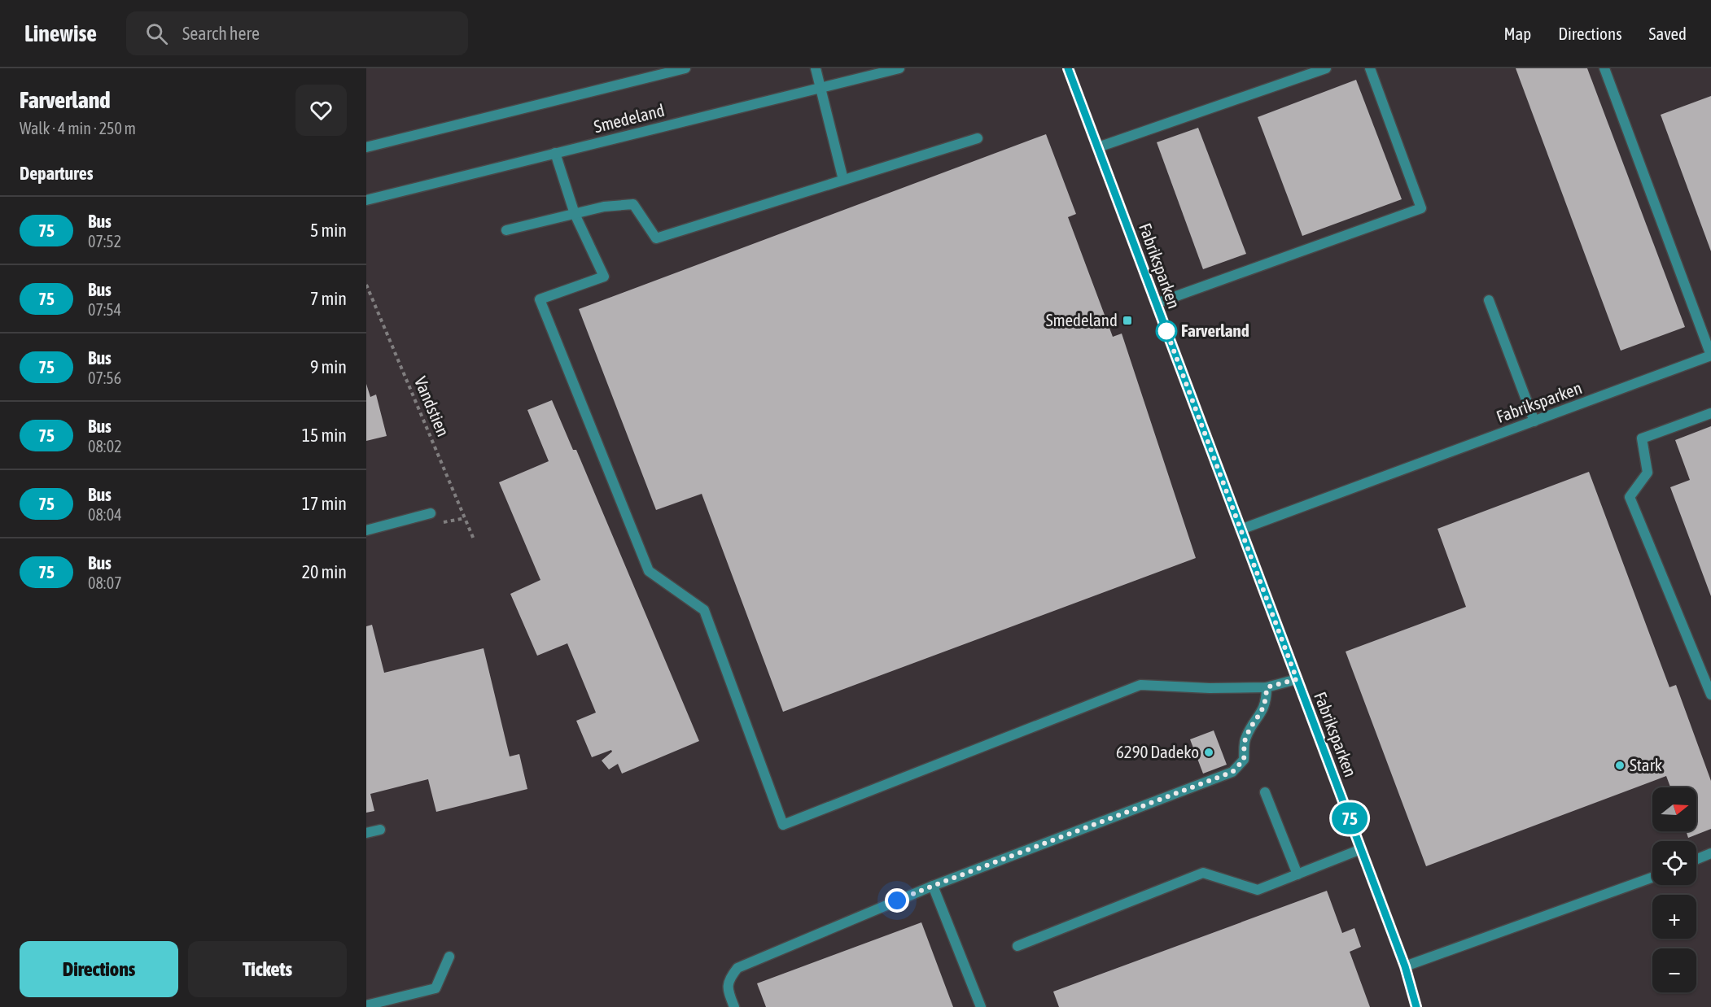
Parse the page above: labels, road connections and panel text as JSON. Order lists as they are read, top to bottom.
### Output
{
  "streets": {
    "street": ["Smedeland", "Fabriksparken"],
    "path": ["Vandstien"]
  },
  "places": {
    "transit": ["Smedeland"],
    "other": ["Farverland", "6290 Dadeko", "Stark"]
  },
  "lines": ["bus line 75"],
  "north": "right",
  "page": {
    "header": "Linewise",
    "search": "Search here",
    "nav": ["Map", "Directions", "Saved"],
    "heading": [
      ["Farverland", "Walk · 4 min · 250 m"],
      "Departures"
    ],
    "on_map": "75",
    "list": [
      {
        "mark": "75",
        "name": "Bus",
        "note": "07:52",
        "value": "5 min"
      },
      {
        "mark": "75",
        "name": "Bus",
        "note": "07:54",
        "value": "7 min"
      },
      {
        "mark": "75",
        "name": "Bus",
        "note": "07:56",
        "value": "9 min"
      },
      {
        "mark": "75",
        "name": "Bus",
        "note": "08:02",
        "value": "15 min"
      },
      {
        "mark": "75",
        "name": "Bus",
        "note": "08:04",
        "value": "17 min"
      },
      {
        "mark": "75",
        "name": "Bus",
        "note": "08:07",
        "value": "20 min"
      }
    ],
    "map_buttons": ["+", "−"],
    "buttons": ["Directions", "Tickets"]
  }
}
